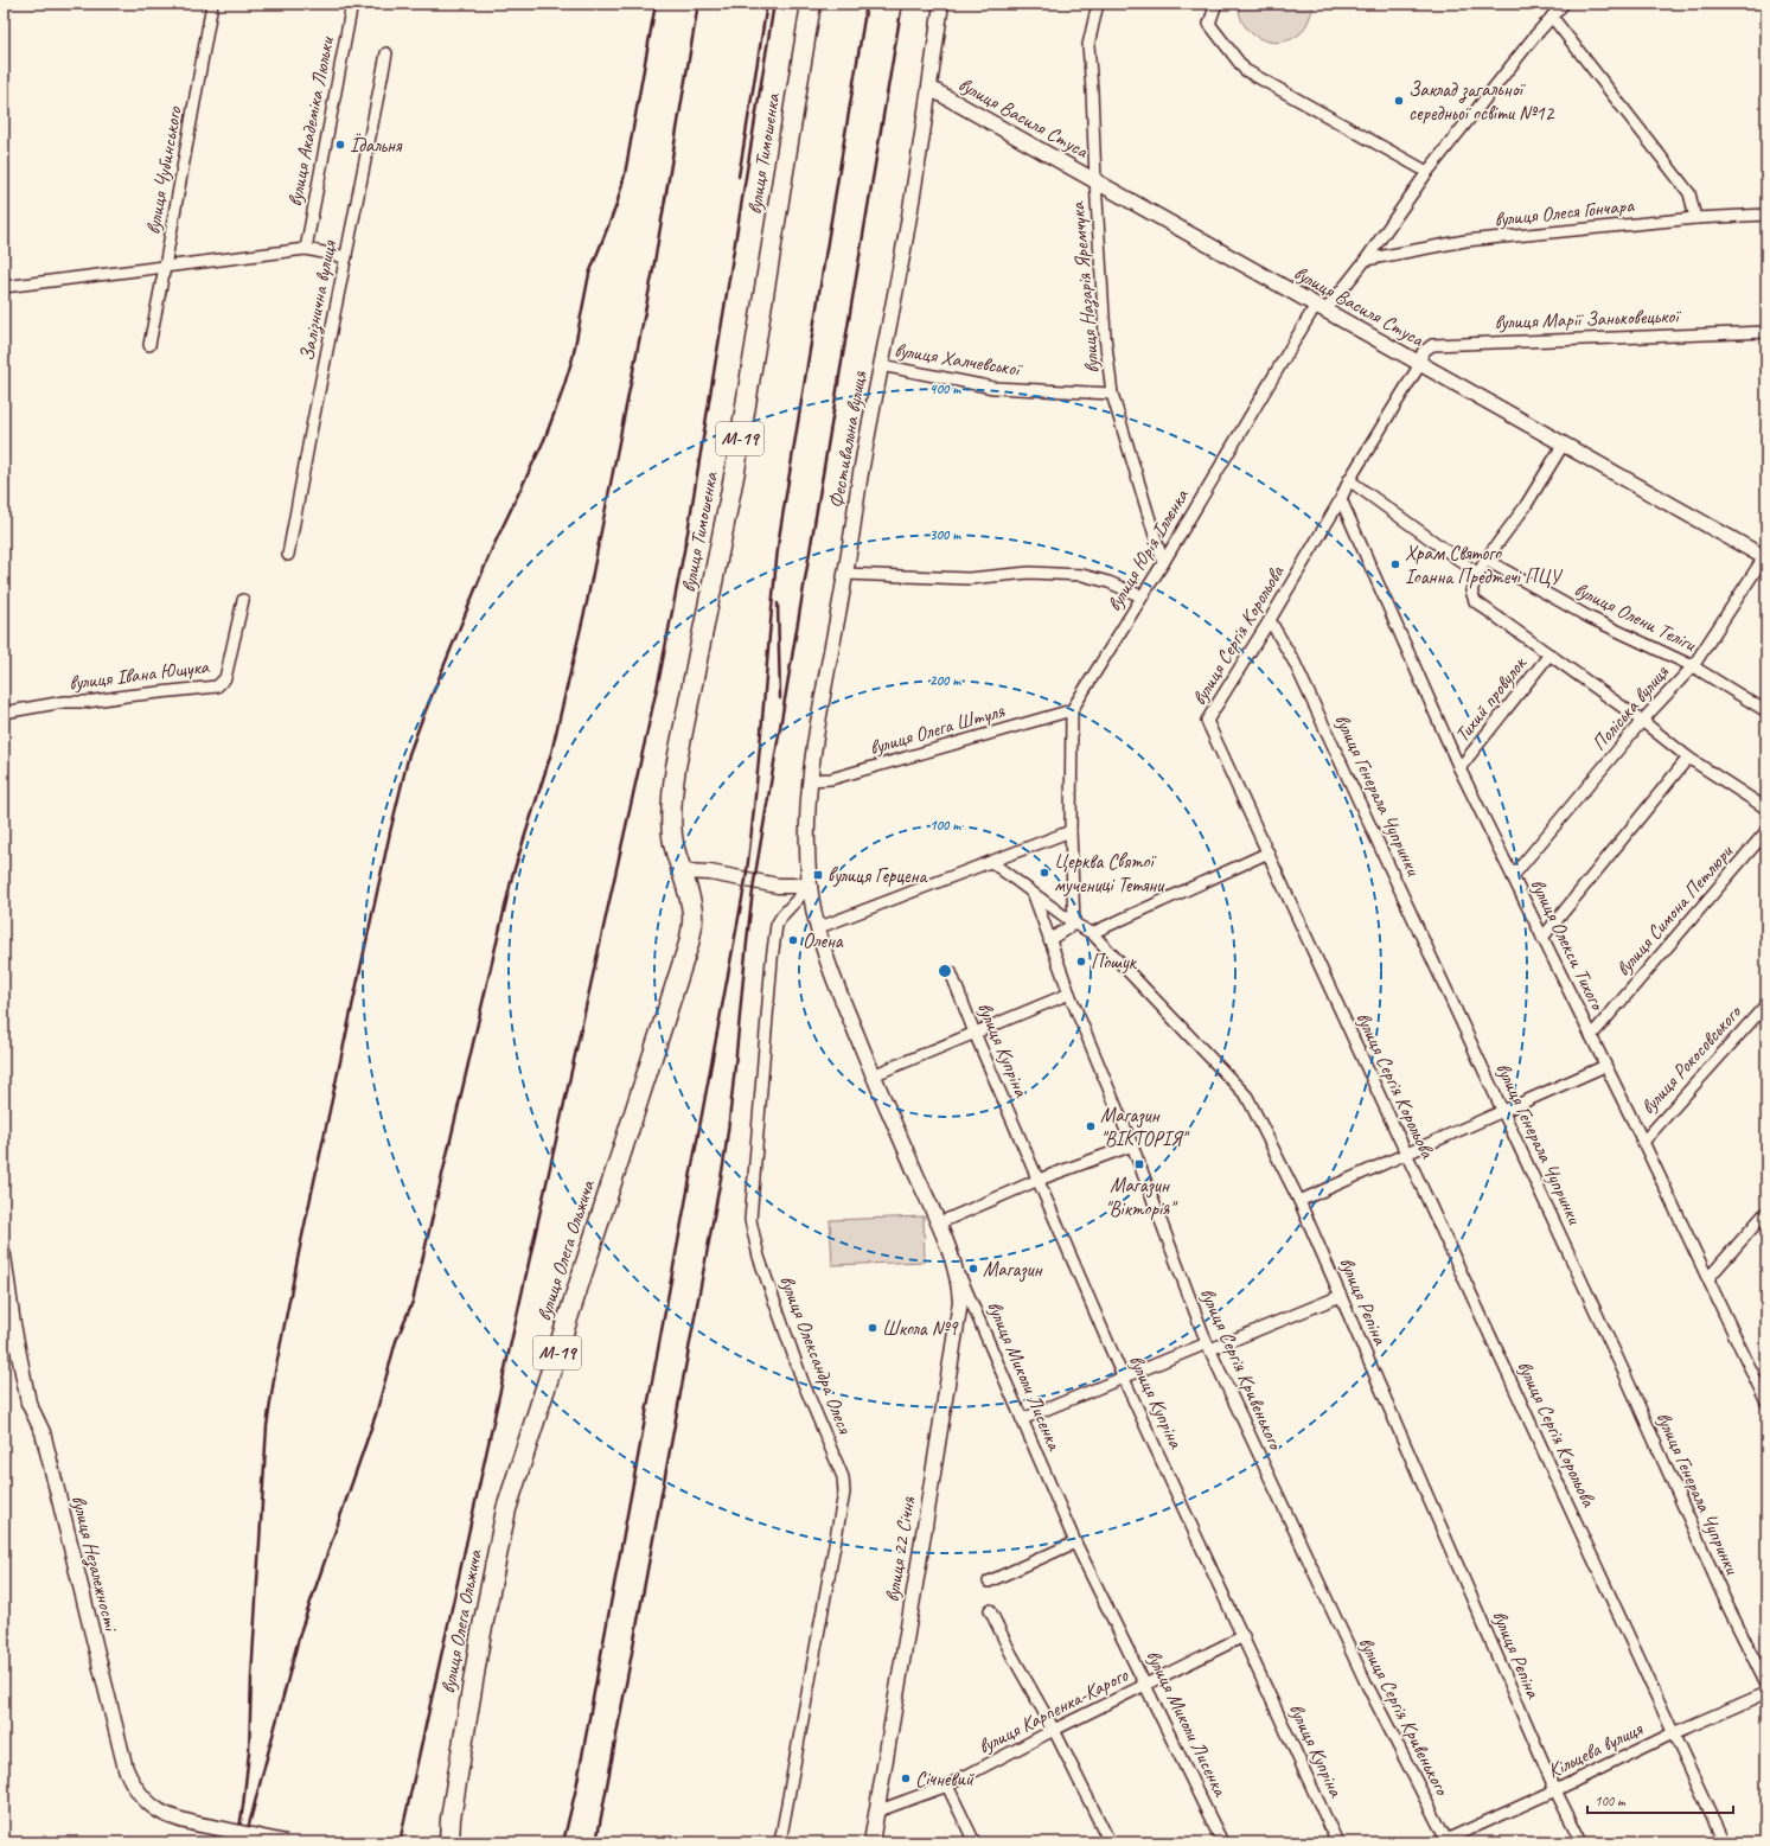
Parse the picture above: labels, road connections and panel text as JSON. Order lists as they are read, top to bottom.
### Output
{
  "streets": {
    "highway": ["вулиця Тимошенка", "М-19", "вулиця Олега Ольжича"],
    "street": [
      "вулиця Василя Стуса",
      "вулиця Академіка Люльки",
      "вулиця Чубинського",
      "вулиця Олеся Гончара",
      "вулиця Назарія Яремчука",
      "Залізнична вулиця",
      "вулиця Марії Заньковецької",
      "вулиця Халчевської",
      "Фестивальна вулиця",
      "вулиця Юрія Іллєнка",
      "вулиця Олени Теліги",
      "вулиця Сергія Корольова",
      "вулиця Івана Ющука",
      "Тихий провулок",
      "Поліська вулиця",
      "вулиця Олега Штуля",
      "вулиця Генерала Чупринки",
      "вулиця Симона Петлюри",
      "вулиця Олекси Тихого",
      "вулиця Купріна",
      "вулиця Рокосовського",
      "вулиця Рєпіна",
      "вулиця Олександра Олеся",
      "вулиця Сергія Кривенького",
      "вулиця Миколи Лисенка",
      "вулиця 22 Січня",
      "вулиця Незалежності",
      "вулиця Карпенка-Карого",
      "Кільцева вулиця"
    ]
  },
  "crossings": [
    ["вулиця Василя Стуса", "вулиця Назарія Яремчука"],
    ["вулиця Василя Стуса", "вулиця Марії Заньковецької"],
    ["вулиця Василя Стуса", "Фестивальна вулиця"],
    ["вулиця Василя Стуса", "вулиця Юрія Іллєнка"],
    ["вулиця Василя Стуса", "вулиця Сергія Корольова"],
    ["вулиця Василя Стуса", "Поліська вулиця"],
    ["вулиця Тимошенка", "вулиця Олега Ольжича"],
    ["вулиця Олеся Гончара", "вулиця Юрія Іллєнка"],
    ["вулиця Назарія Яремчука", "вулиця Халчевської"],
    ["вулиця Назарія Яремчука", "вулиця Юрія Іллєнка"],
    ["вулиця Марії Заньковецької", "вулиця Сергія Корольова"],
    ["вулиця Халчевської", "Фестивальна вулиця"],
    ["Фестивальна вулиця", "вулиця Олега Штуля"],
    ["Фестивальна вулиця", "вулиця Олександра Олеся"],
    ["Фестивальна вулиця", "вулиця Миколи Лисенка"],
    ["вулиця Юрія Іллєнка", "вулиця Олега Штуля"],
    ["вулиця Олени Теліги", "Поліська вулиця"],
    ["вулиця Сергія Корольова", "вулиця Генерала Чупринки"],
    ["вулиця Сергія Корольова", "вулиця Олекси Тихого"],
    ["вулиця Сергія Корольова", "Кільцева вулиця"],
    ["Тихий провулок", "вулиця Олекси Тихого"],
    ["Поліська вулиця", "вулиця Олекси Тихого"],
    ["вулиця Симона Петлюри", "вулиця Олекси Тихого"],
    ["вулиця Олекси Тихого", "вулиця Рокосовського"],
    ["вулиця Купріна", "вулиця Карпенка-Карого"],
    ["вулиця Рєпіна", "вулиця Сергія Кривенького"],
    ["вулиця Рєпіна", "Кільцева вулиця"],
    ["вулиця Олександра Олеся", "вулиця Миколи Лисенка"],
    ["вулиця Сергія Кривенького", "Кільцева вулиця"],
    ["вулиця Миколи Лисенка", "вулиця 22 Січня"],
    ["вулиця Миколи Лисенка", "вулиця Карпенка-Карого"],
    ["вулиця 22 Січня", "вулиця Карпенка-Карого"]
  ],
  "places": {
    "other": [
      "Заклад загальної середньої освіти №12",
      "Їдальня",
      "Храм Святого Іоанна Предтечі ПЦУ",
      "Церква Святої мучениці Тетяни",
      "Олена",
      "Пошук",
      "Магазин \"ВІКТОРІЯ\"",
      "Магазин",
      "Школа №9",
      "Січневий"
    ],
    "transit": ["вулиця Герцена", "Магазин \"Вікторія\""]
  },
  "scale_bar": "100 m",
  "rings": [
    "400 m",
    "300 m",
    "200 m",
    "100 m"
  ]
}
